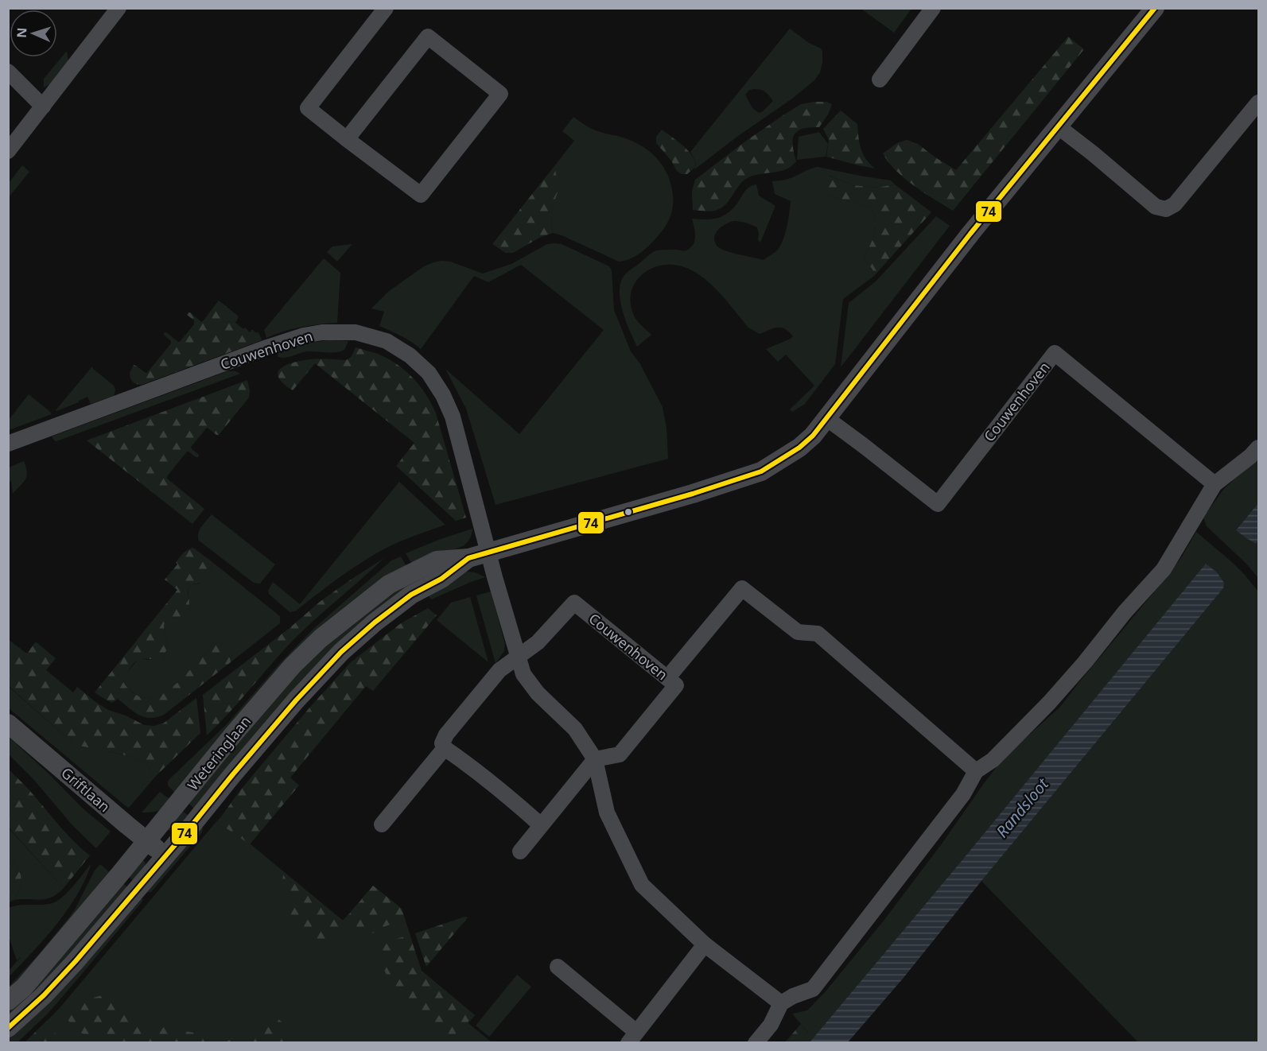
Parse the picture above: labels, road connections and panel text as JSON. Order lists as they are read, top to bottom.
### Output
{
  "streets": {
    "street": ["Couwenhoven", "Weteringlaan", "Griftlaan"]
  },
  "crossings": [
    ["Couwenhoven", "Weteringlaan"],
    ["Weteringlaan", "Griftlaan"]
  ],
  "water": ["Randsloot"],
  "lines": ["transit line 74"],
  "north": "left"
}
